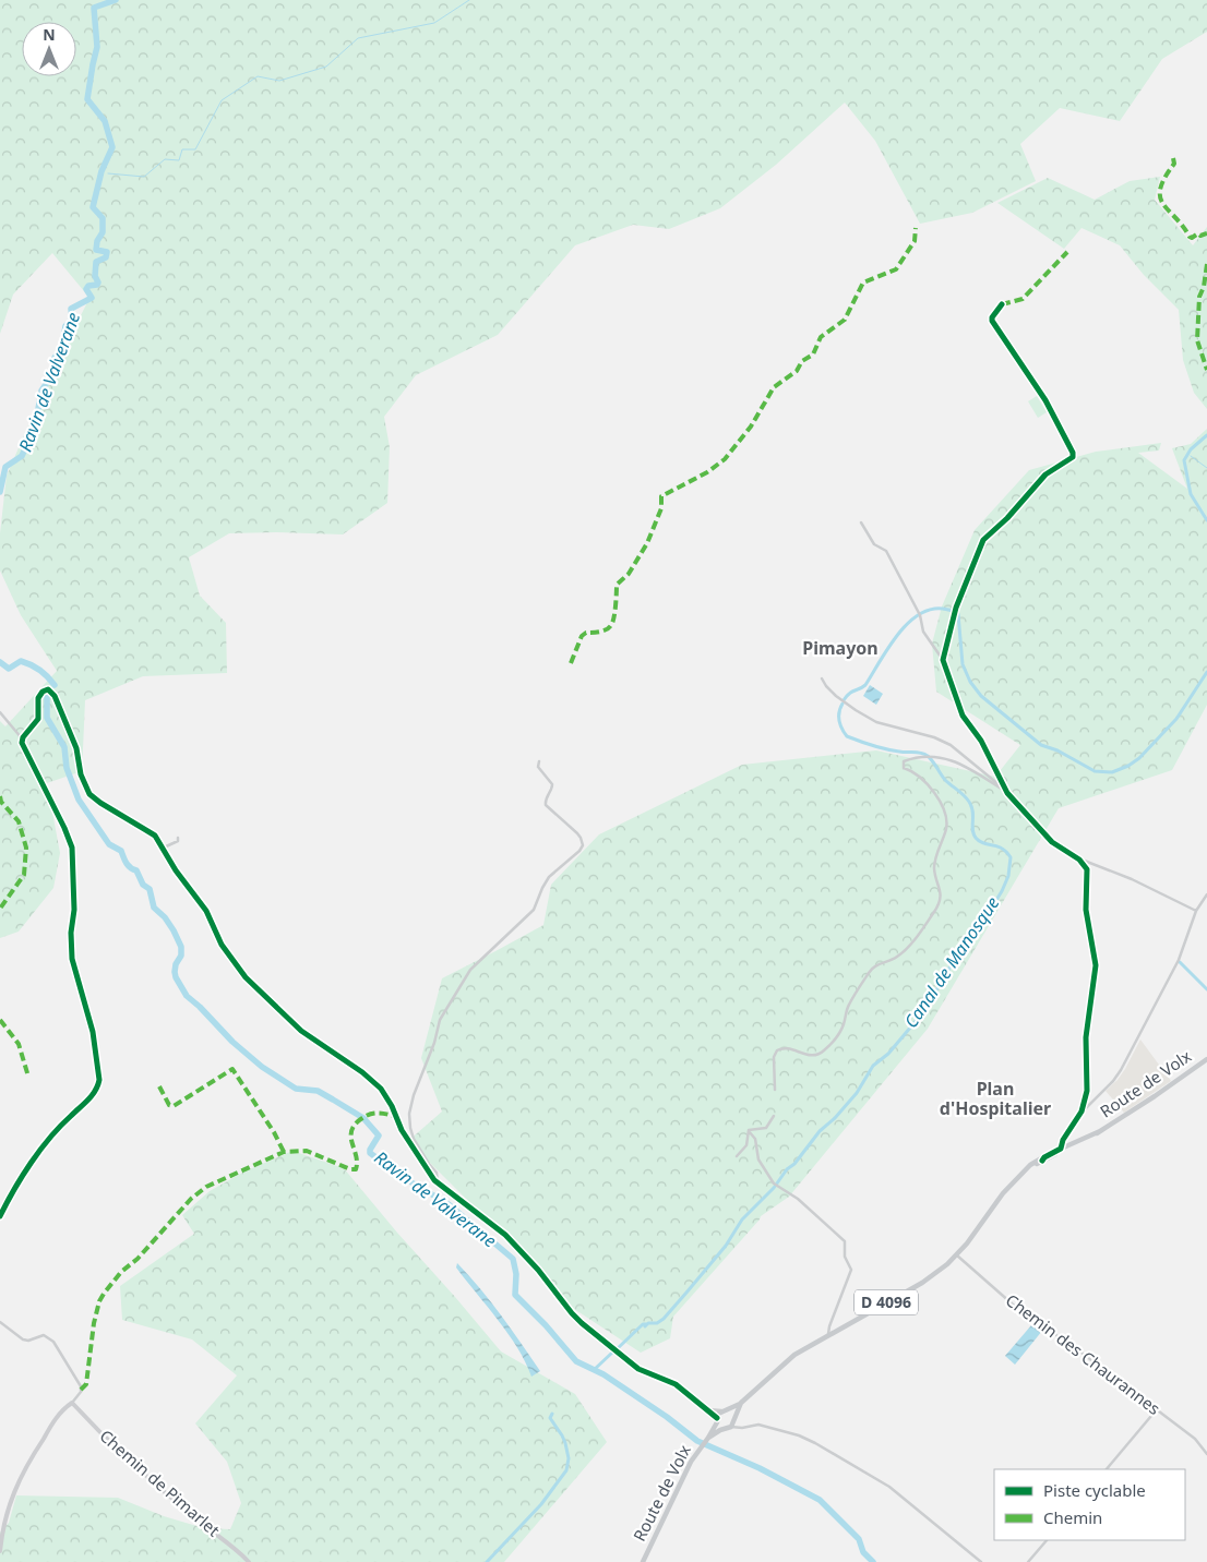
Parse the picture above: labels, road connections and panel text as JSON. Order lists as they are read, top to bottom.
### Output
{
  "streets": {
    "main road": ["Route de Volx", "D 4096"],
    "street": ["Chemin des Chaurannes", "Chemin de Pimarlet"]
  },
  "crossings": [
    ["Route de Volx", "Chemin des Chaurannes"]
  ],
  "districts": ["Pimayon", "Plan d'Hospitalier"],
  "water": ["Ravin de Valverane", "Canal de Manosque"],
  "legend": ["Piste cyclable", "Chemin"],
  "north": "top"
}
